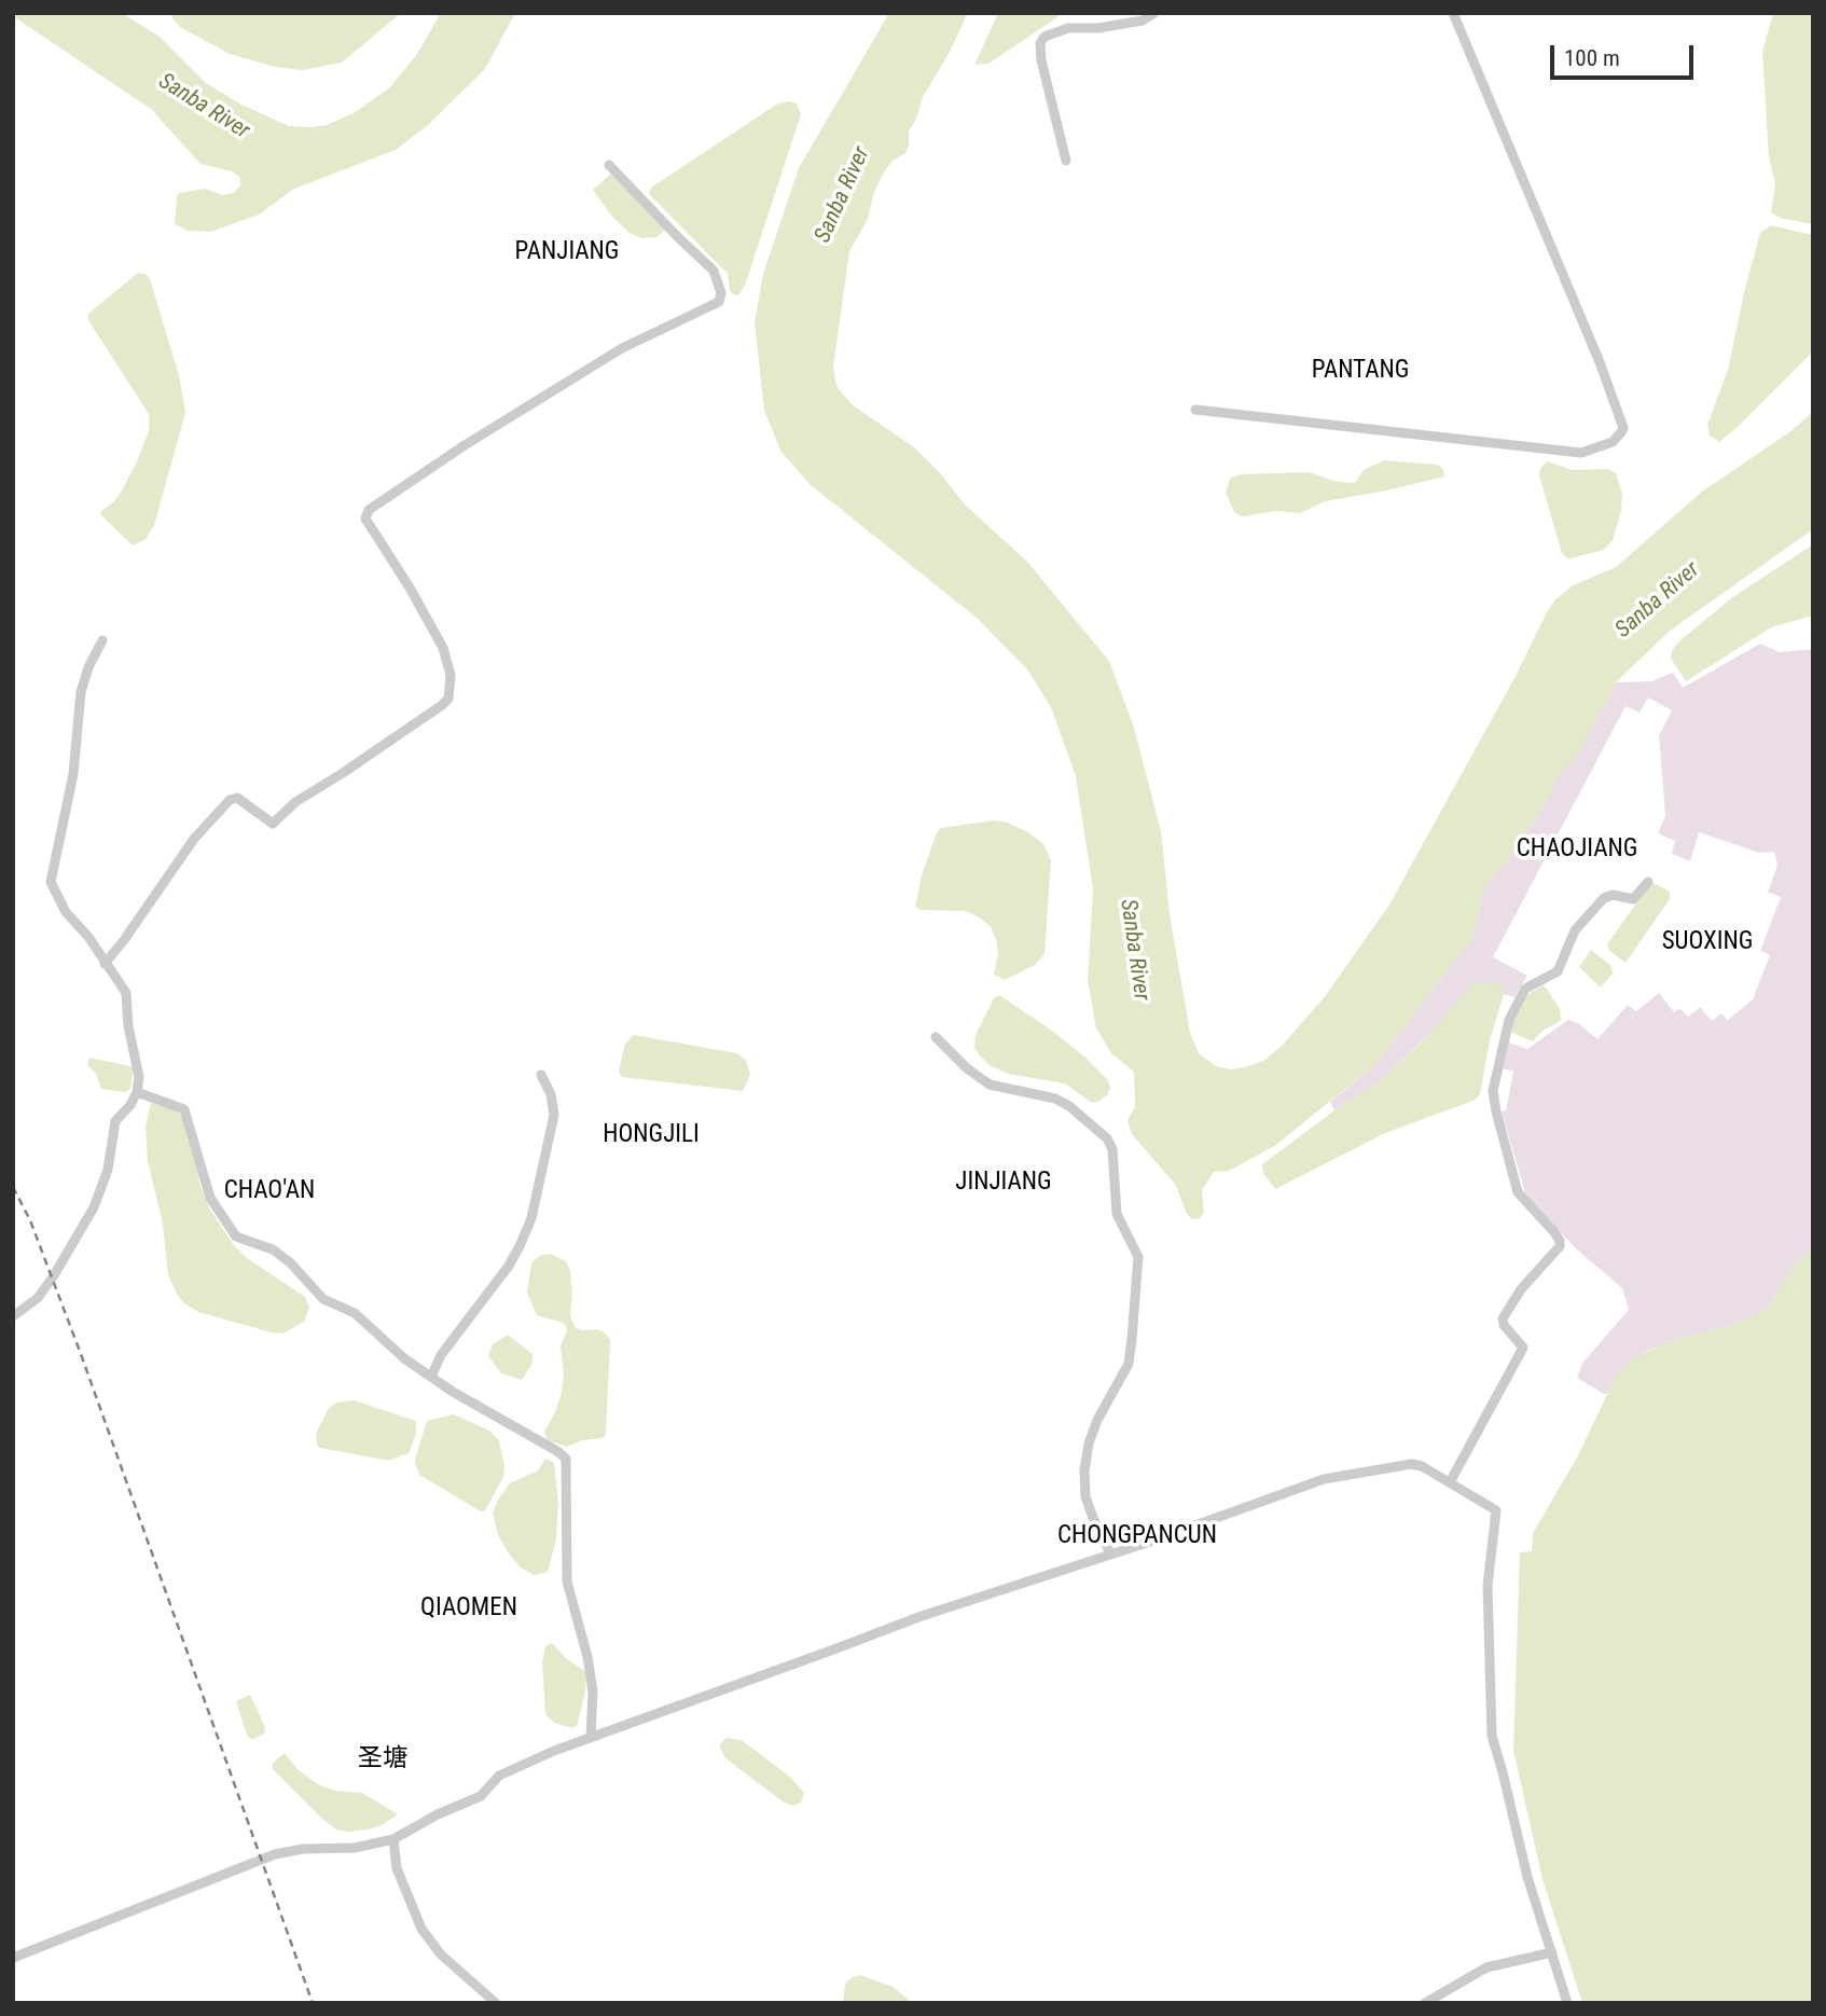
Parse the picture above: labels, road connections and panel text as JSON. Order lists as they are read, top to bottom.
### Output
{
  "districts": [
    "PANJIANG",
    "PANTANG",
    "CHAOJIANG",
    "SUOXING",
    "HONGJILI",
    "JINJIANG",
    "CHAO'AN",
    "CHONGPANCUN",
    "QIAOMEN",
    "圣塘"
  ],
  "water": ["Sanba River"],
  "scale_bar": "100 m"
}
